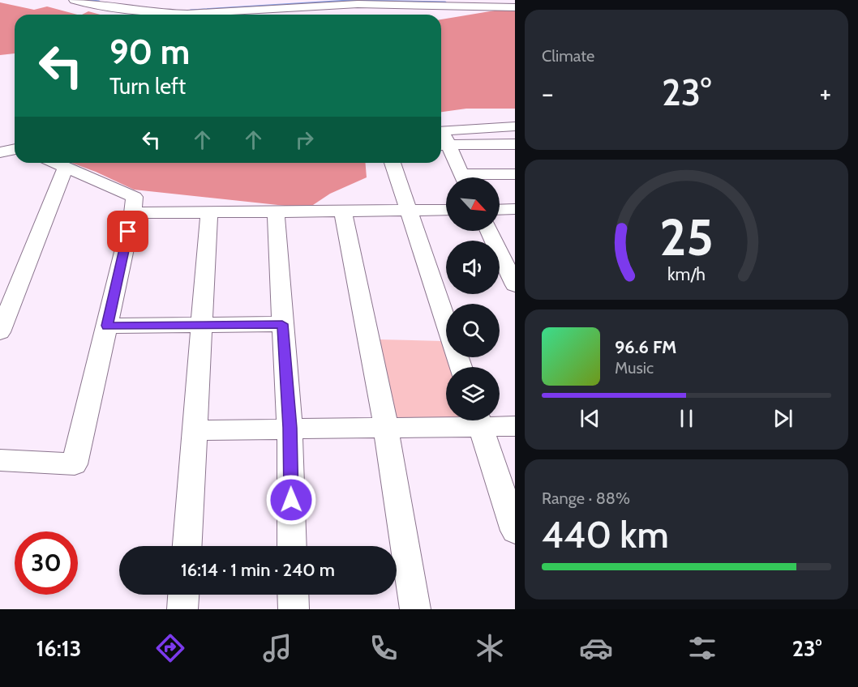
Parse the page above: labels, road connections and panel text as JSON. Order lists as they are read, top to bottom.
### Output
{
  "north": "bottom right",
  "page": {
    "tile": [
      "Climate",
      ["Range · 88%", "440 km"]
    ],
    "turn": ["90 m", "Turn left"],
    "heat": ["−", "23°", "+"],
    "song": ["96.6 FM", "Music"],
    "limit": "30",
    "trip": "16:14 · 1 min · 240 m",
    "tabs": ["16:13", "23°"],
    "gauge": ["25", "km/h"]
  }
}
